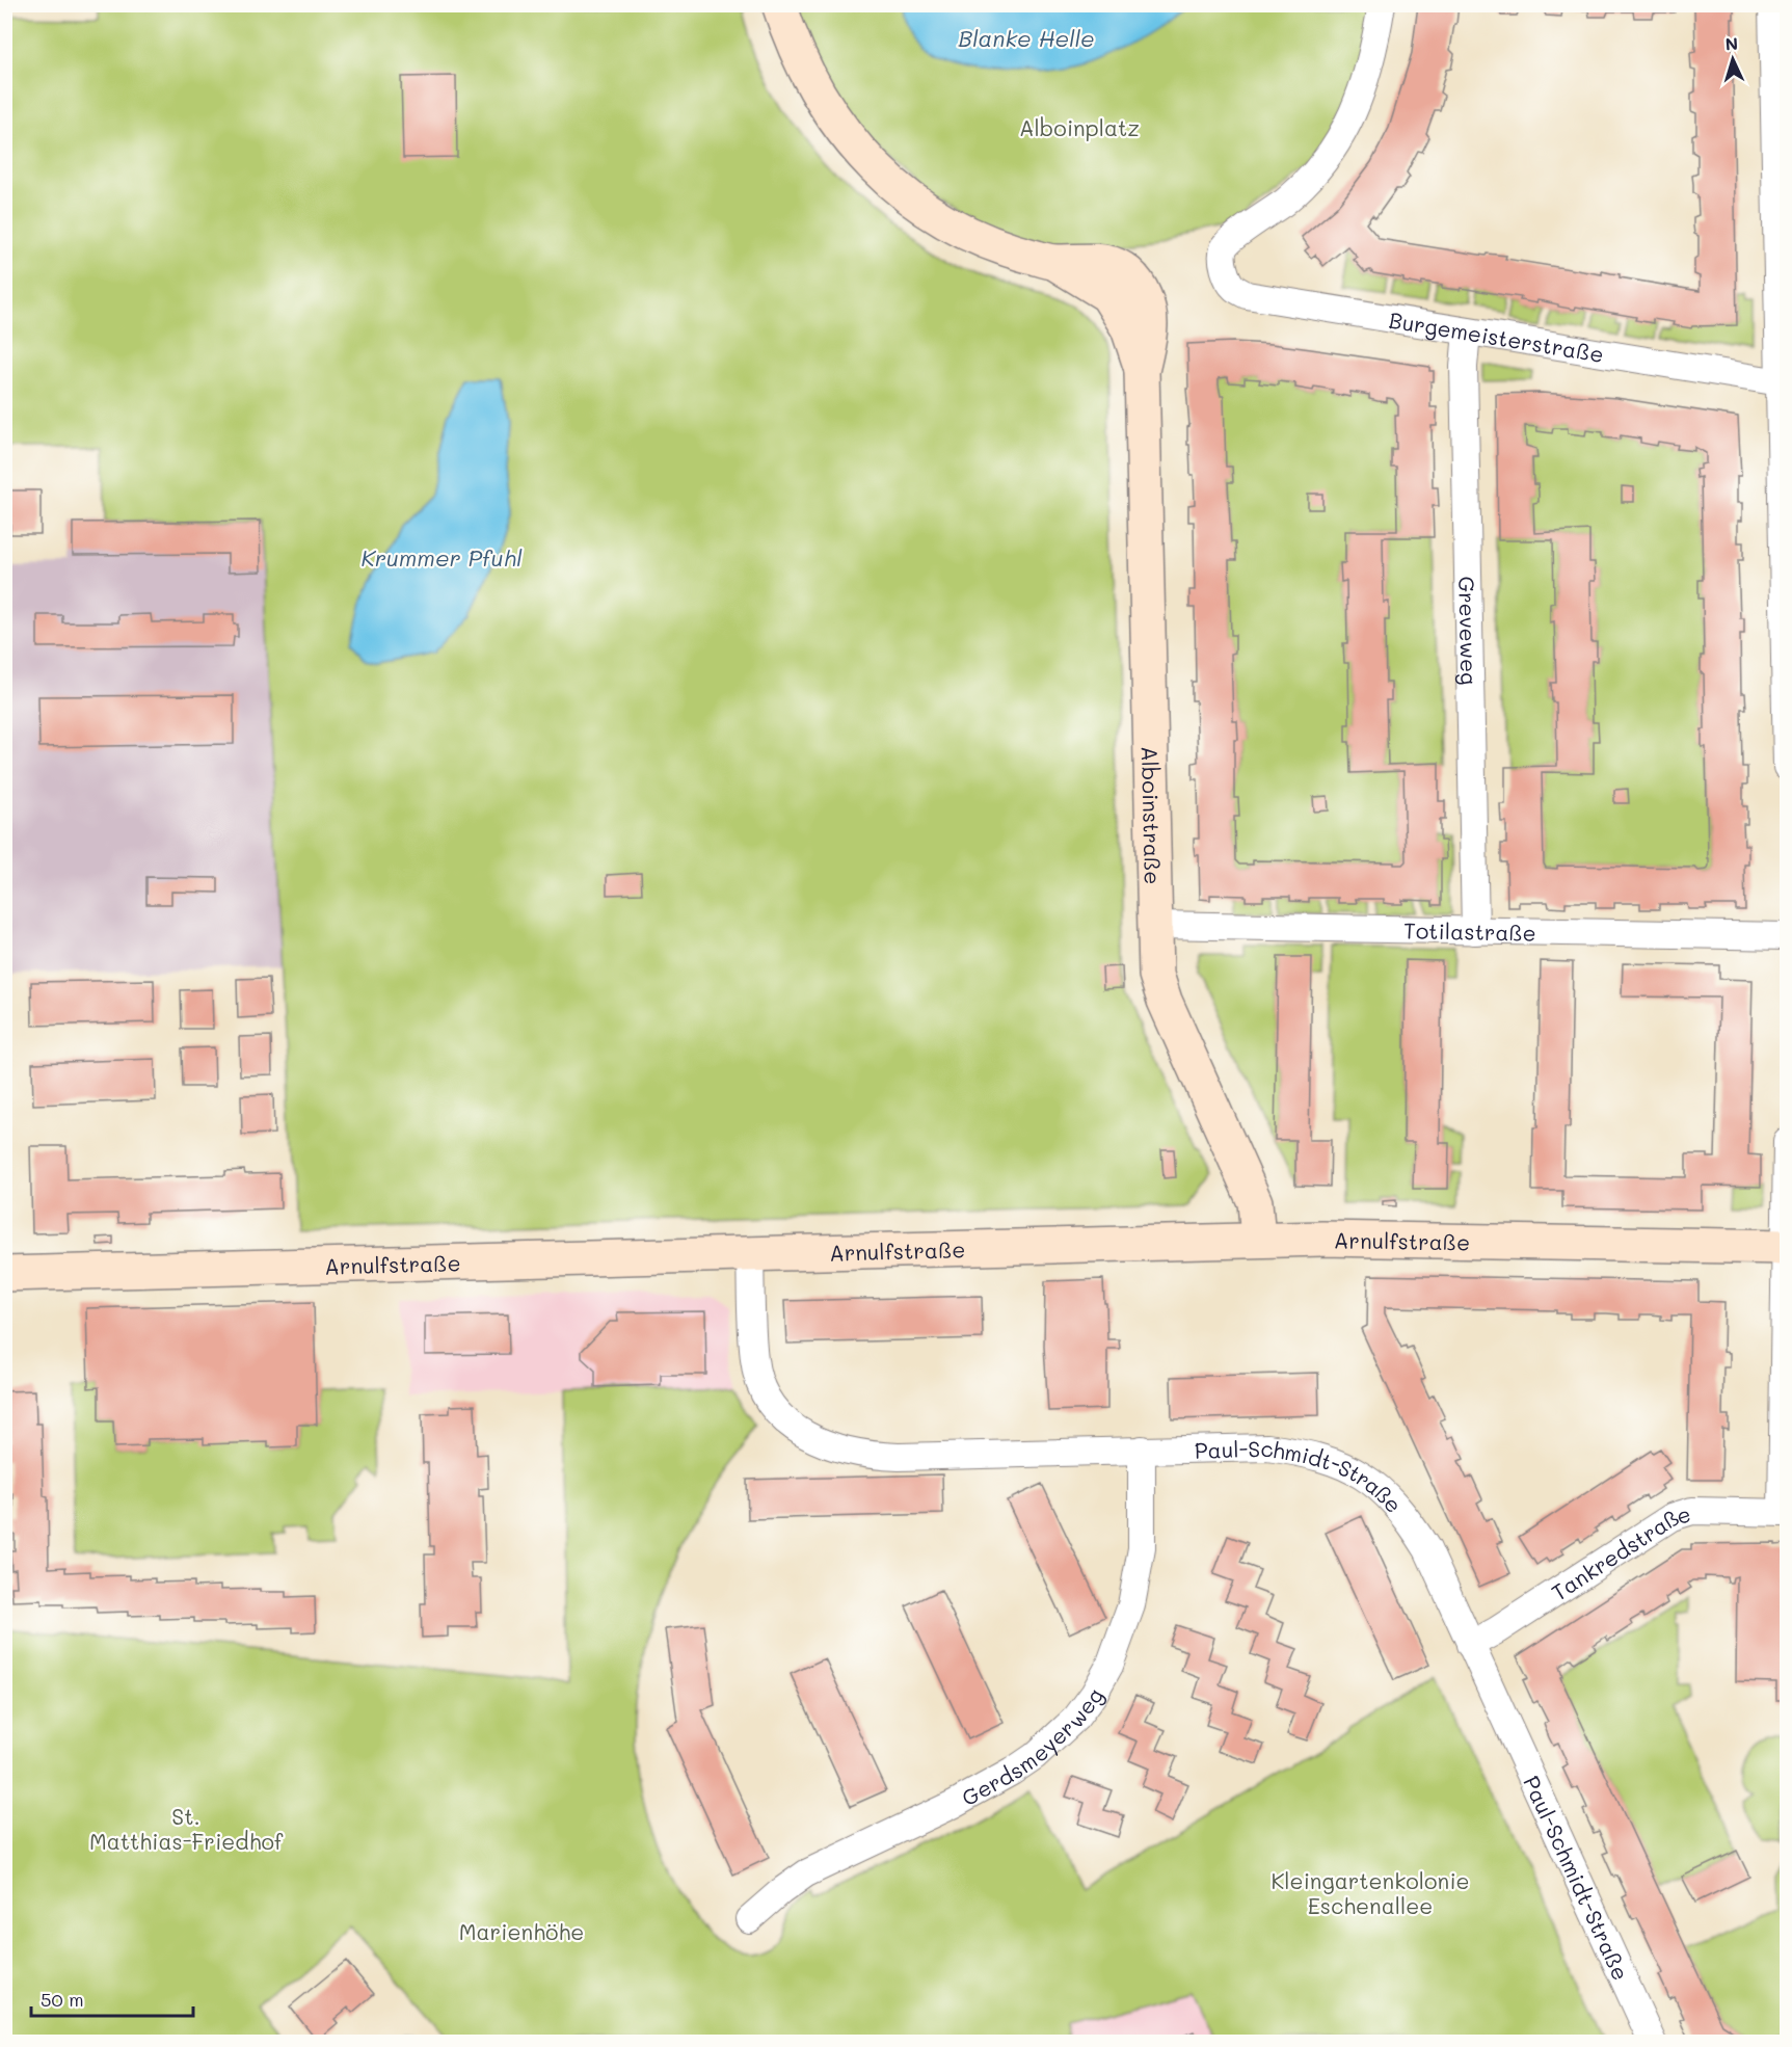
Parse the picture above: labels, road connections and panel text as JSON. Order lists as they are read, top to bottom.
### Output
{
  "streets": {
    "main road": ["Alboinstraße", "Arnulfstraße"],
    "street": [
      "Burgemeisterstraße",
      "Greveweg",
      "Totilastraße",
      "Paul-Schmidt-Straße",
      "Tankredstraße",
      "Gerdsmeyerweg"
    ]
  },
  "crossings": [
    ["Burgemeisterstraße", "Greveweg"],
    ["Greveweg", "Totilastraße"],
    ["Alboinstraße", "Totilastraße"],
    ["Alboinstraße", "Arnulfstraße"],
    ["Arnulfstraße", "Paul-Schmidt-Straße"],
    ["Paul-Schmidt-Straße", "Tankredstraße"],
    ["Paul-Schmidt-Straße", "Gerdsmeyerweg"]
  ],
  "water": ["Blanke Helle", "Krummer Pfuhl"],
  "parks": [
    "Alboinplatz",
    "St. Matthias-Friedhof",
    "Kleingartenkolonie Eschenallee",
    "Marienhöhe"
  ],
  "scale_bar": "50 m",
  "north": "top"
}
